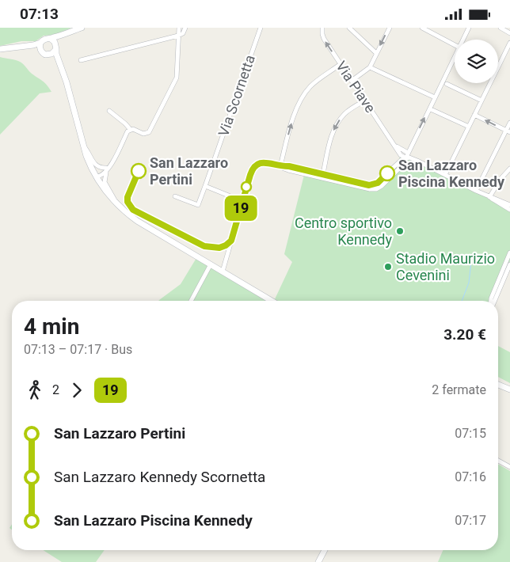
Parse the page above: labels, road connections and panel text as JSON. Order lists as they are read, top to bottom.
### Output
{
  "streets": {
    "street": ["Via Piave", "Via Scornetta"]
  },
  "places": [
    "San Lazzaro Pertini",
    "San Lazzaro Piscina Kennedy",
    "Centro sportivo Kennedy",
    "Stadio Maurizio Cevenini"
  ],
  "lines": ["bus line 19"],
  "page": {
    "status": "07:13",
    "on_map": "19",
    "heading": ["4 min", "07:13 – 07:17 · Bus", "3.20 €"],
    "legs": ["2", "19", "2 fermate"],
    "list": [
      {
        "name": "San Lazzaro Pertini",
        "value": "07:15"
      },
      {
        "name": "San Lazzaro Kennedy Scornetta",
        "value": "07:16"
      },
      {
        "name": "San Lazzaro Piscina Kennedy",
        "value": "07:17"
      }
    ]
  }
}
